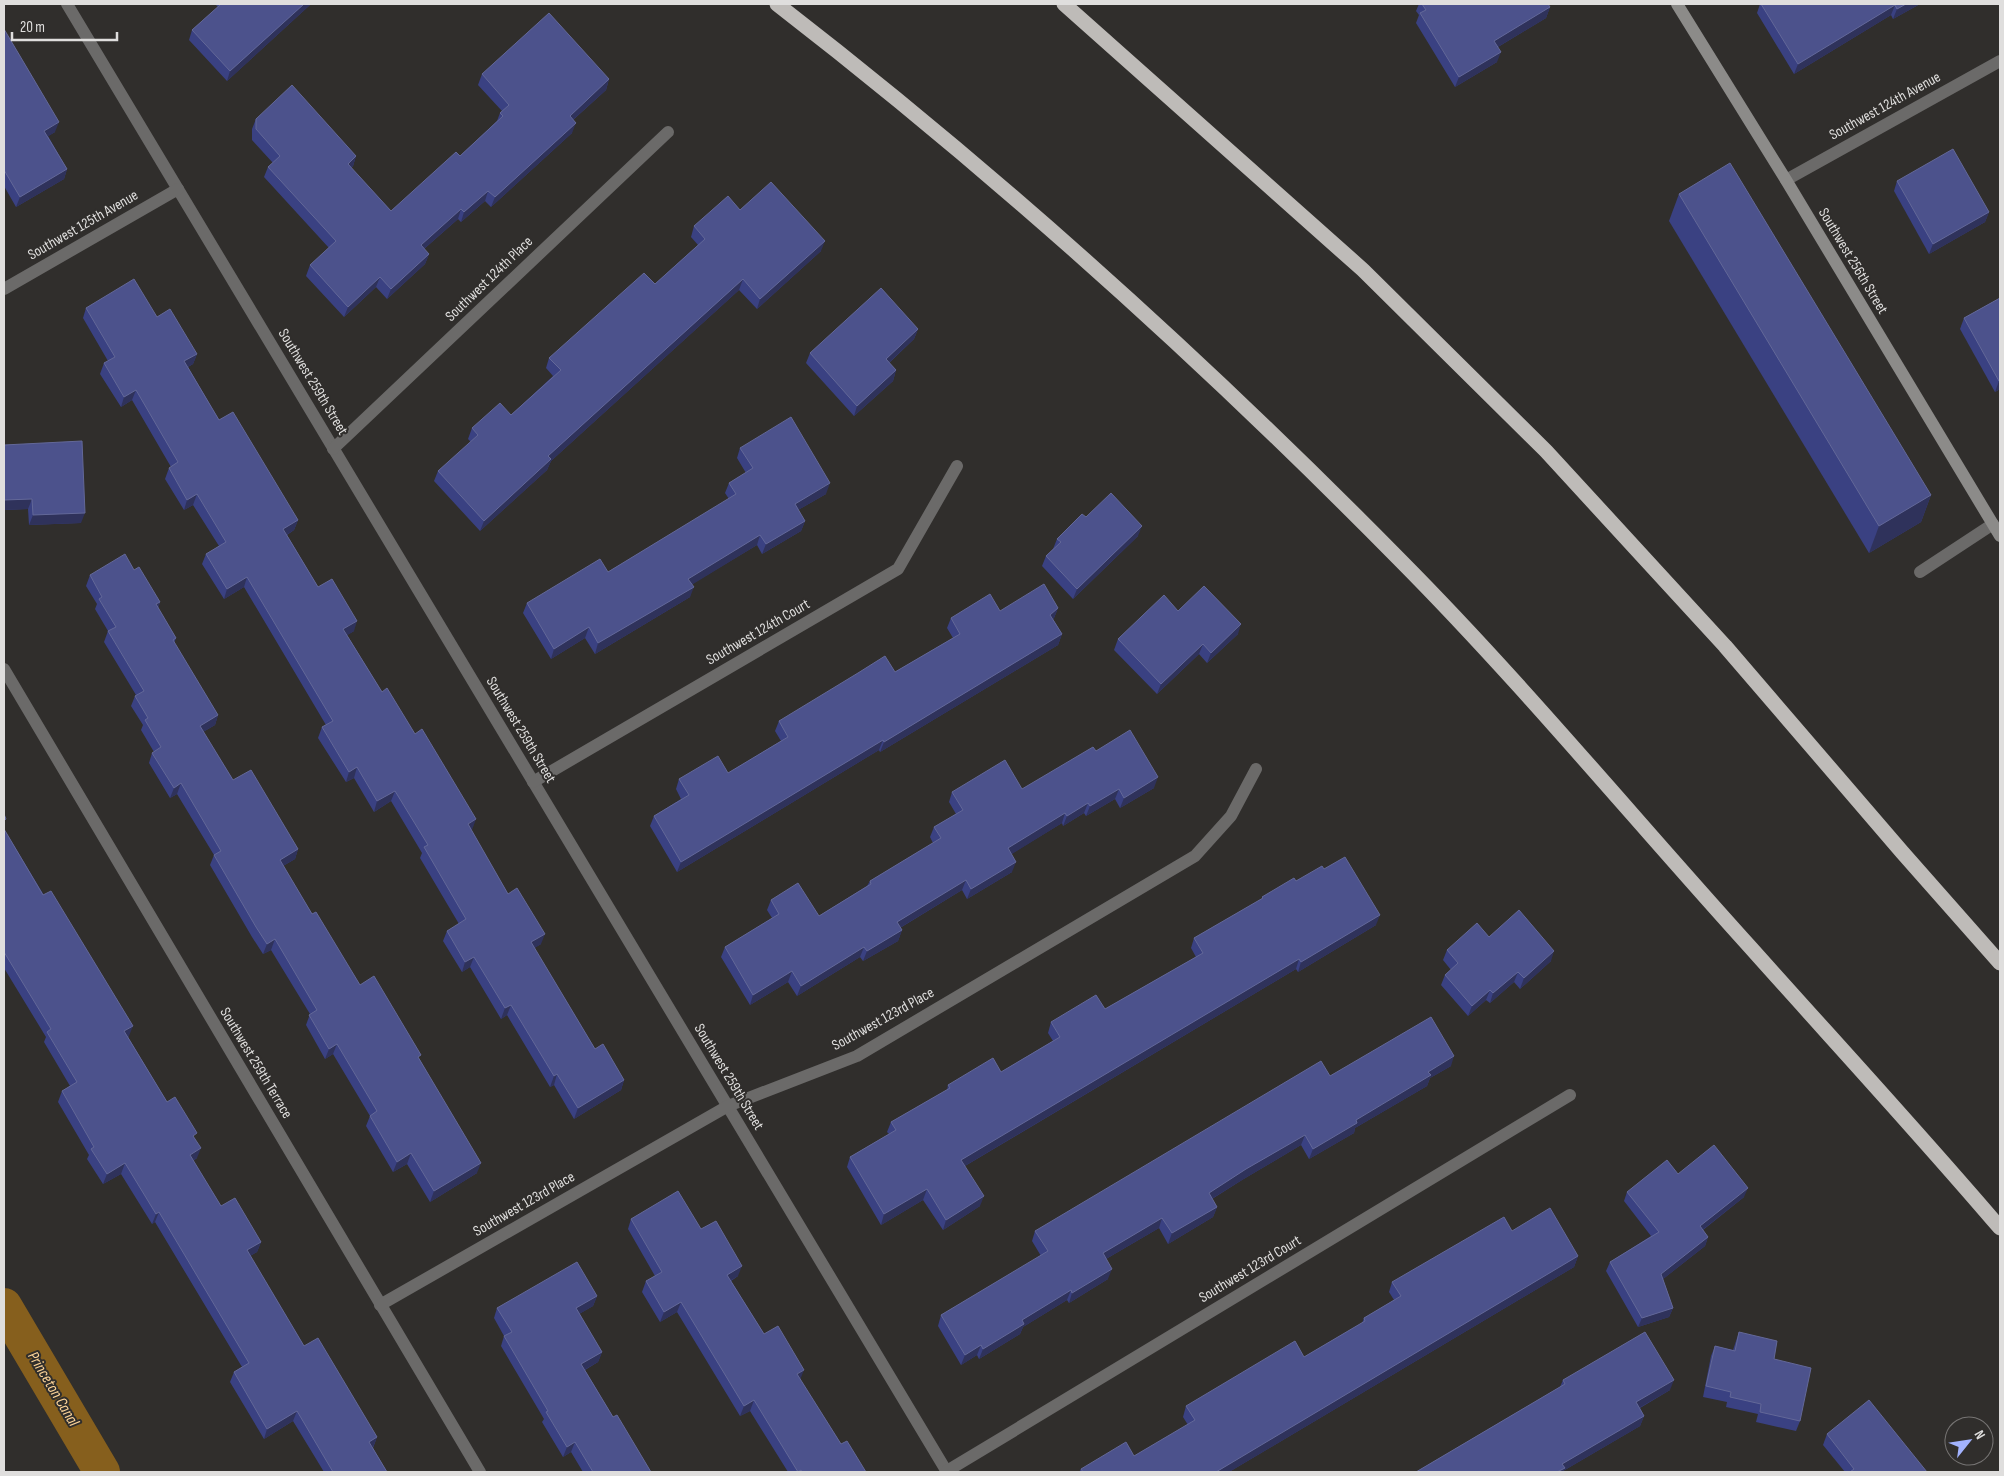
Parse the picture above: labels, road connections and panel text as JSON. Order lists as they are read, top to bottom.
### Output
{
  "streets": {
    "street": [
      "Southwest 124th Avenue",
      "Southwest 125th Avenue",
      "Southwest 256th Street",
      "Southwest 124th Place",
      "Southwest 259th Street",
      "Southwest 124th Court",
      "Southwest 123rd Place",
      "Southwest 259th Terrace",
      "Southwest 123rd Court"
    ]
  },
  "crossings": [
    ["Southwest 124th Avenue", "Southwest 256th Street"],
    ["Southwest 125th Avenue", "Southwest 259th Street"],
    ["Southwest 124th Place", "Southwest 259th Street"],
    ["Southwest 259th Street", "Southwest 124th Court"],
    ["Southwest 259th Street", "Southwest 123rd Place"],
    ["Southwest 259th Street", "Southwest 123rd Court"],
    ["Southwest 123rd Place", "Southwest 259th Terrace"]
  ],
  "water": ["Princeton Canal"],
  "scale_bar": "20 m",
  "north": "top right"
}
